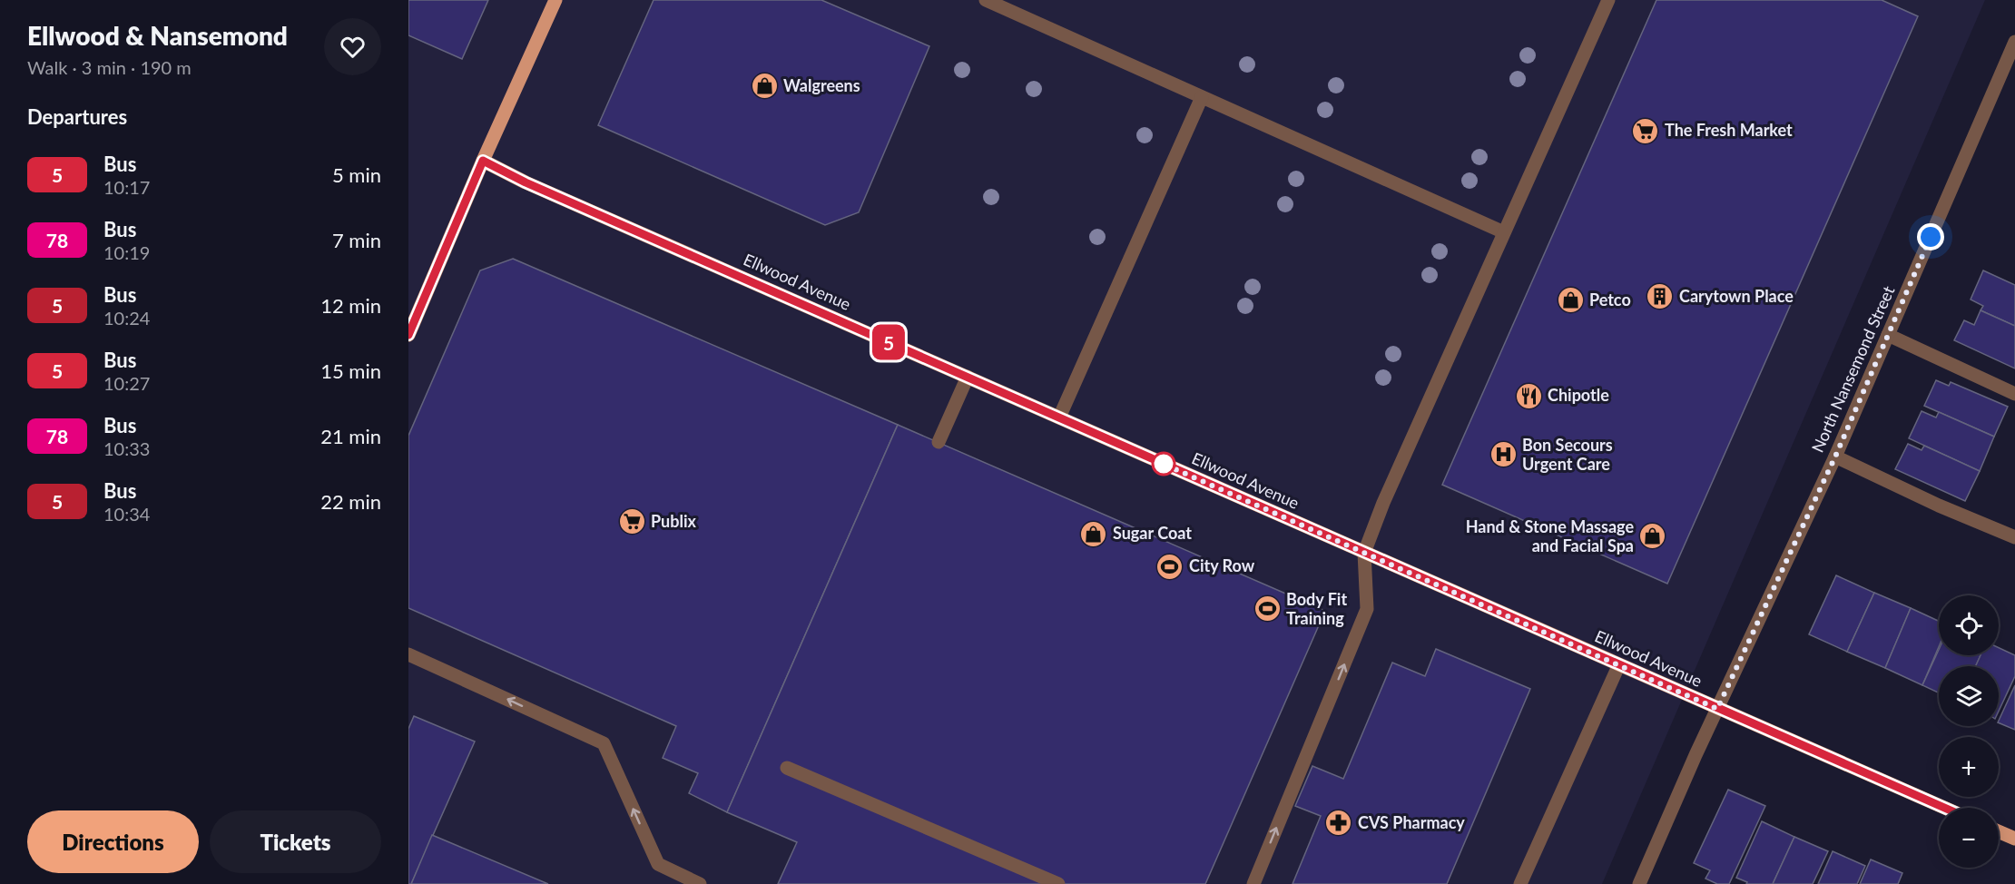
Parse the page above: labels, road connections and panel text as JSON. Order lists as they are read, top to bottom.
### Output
{
  "streets": {
    "main road": ["Ellwood Avenue"],
    "street": ["North Nansemond Street"]
  },
  "crossings": [
    ["Ellwood Avenue", "North Nansemond Street"]
  ],
  "places": {
    "shop": [
      "Walgreens",
      "Petco",
      "Sugar Coat",
      "Hand & Stone Massage and Facial Spa"
    ],
    "supermarket": ["The Fresh Market", "Publix"],
    "building": ["Carytown Place"],
    "restaurant": ["Chipotle"],
    "hospital": ["Bon Secours Urgent Care"],
    "sports": ["City Row", "Body Fit Training"],
    "pharmacy": ["CVS Pharmacy"]
  },
  "lines": ["bus line 5"],
  "page": {
    "heading": [
      ["Ellwood & Nansemond", "Walk · 3 min · 190 m"],
      "Departures"
    ],
    "on_map": "5",
    "list": [
      {
        "mark": "5",
        "name": "Bus",
        "note": "10:17",
        "value": "5 min"
      },
      {
        "mark": "78",
        "name": "Bus",
        "note": "10:19",
        "value": "7 min"
      },
      {
        "mark": "5",
        "name": "Bus",
        "note": "10:24",
        "value": "12 min"
      },
      {
        "mark": "5",
        "name": "Bus",
        "note": "10:27",
        "value": "15 min"
      },
      {
        "mark": "78",
        "name": "Bus",
        "note": "10:33",
        "value": "21 min"
      },
      {
        "mark": "5",
        "name": "Bus",
        "note": "10:34",
        "value": "22 min"
      }
    ],
    "map_buttons": ["+", "−"],
    "buttons": ["Directions", "Tickets"]
  }
}
